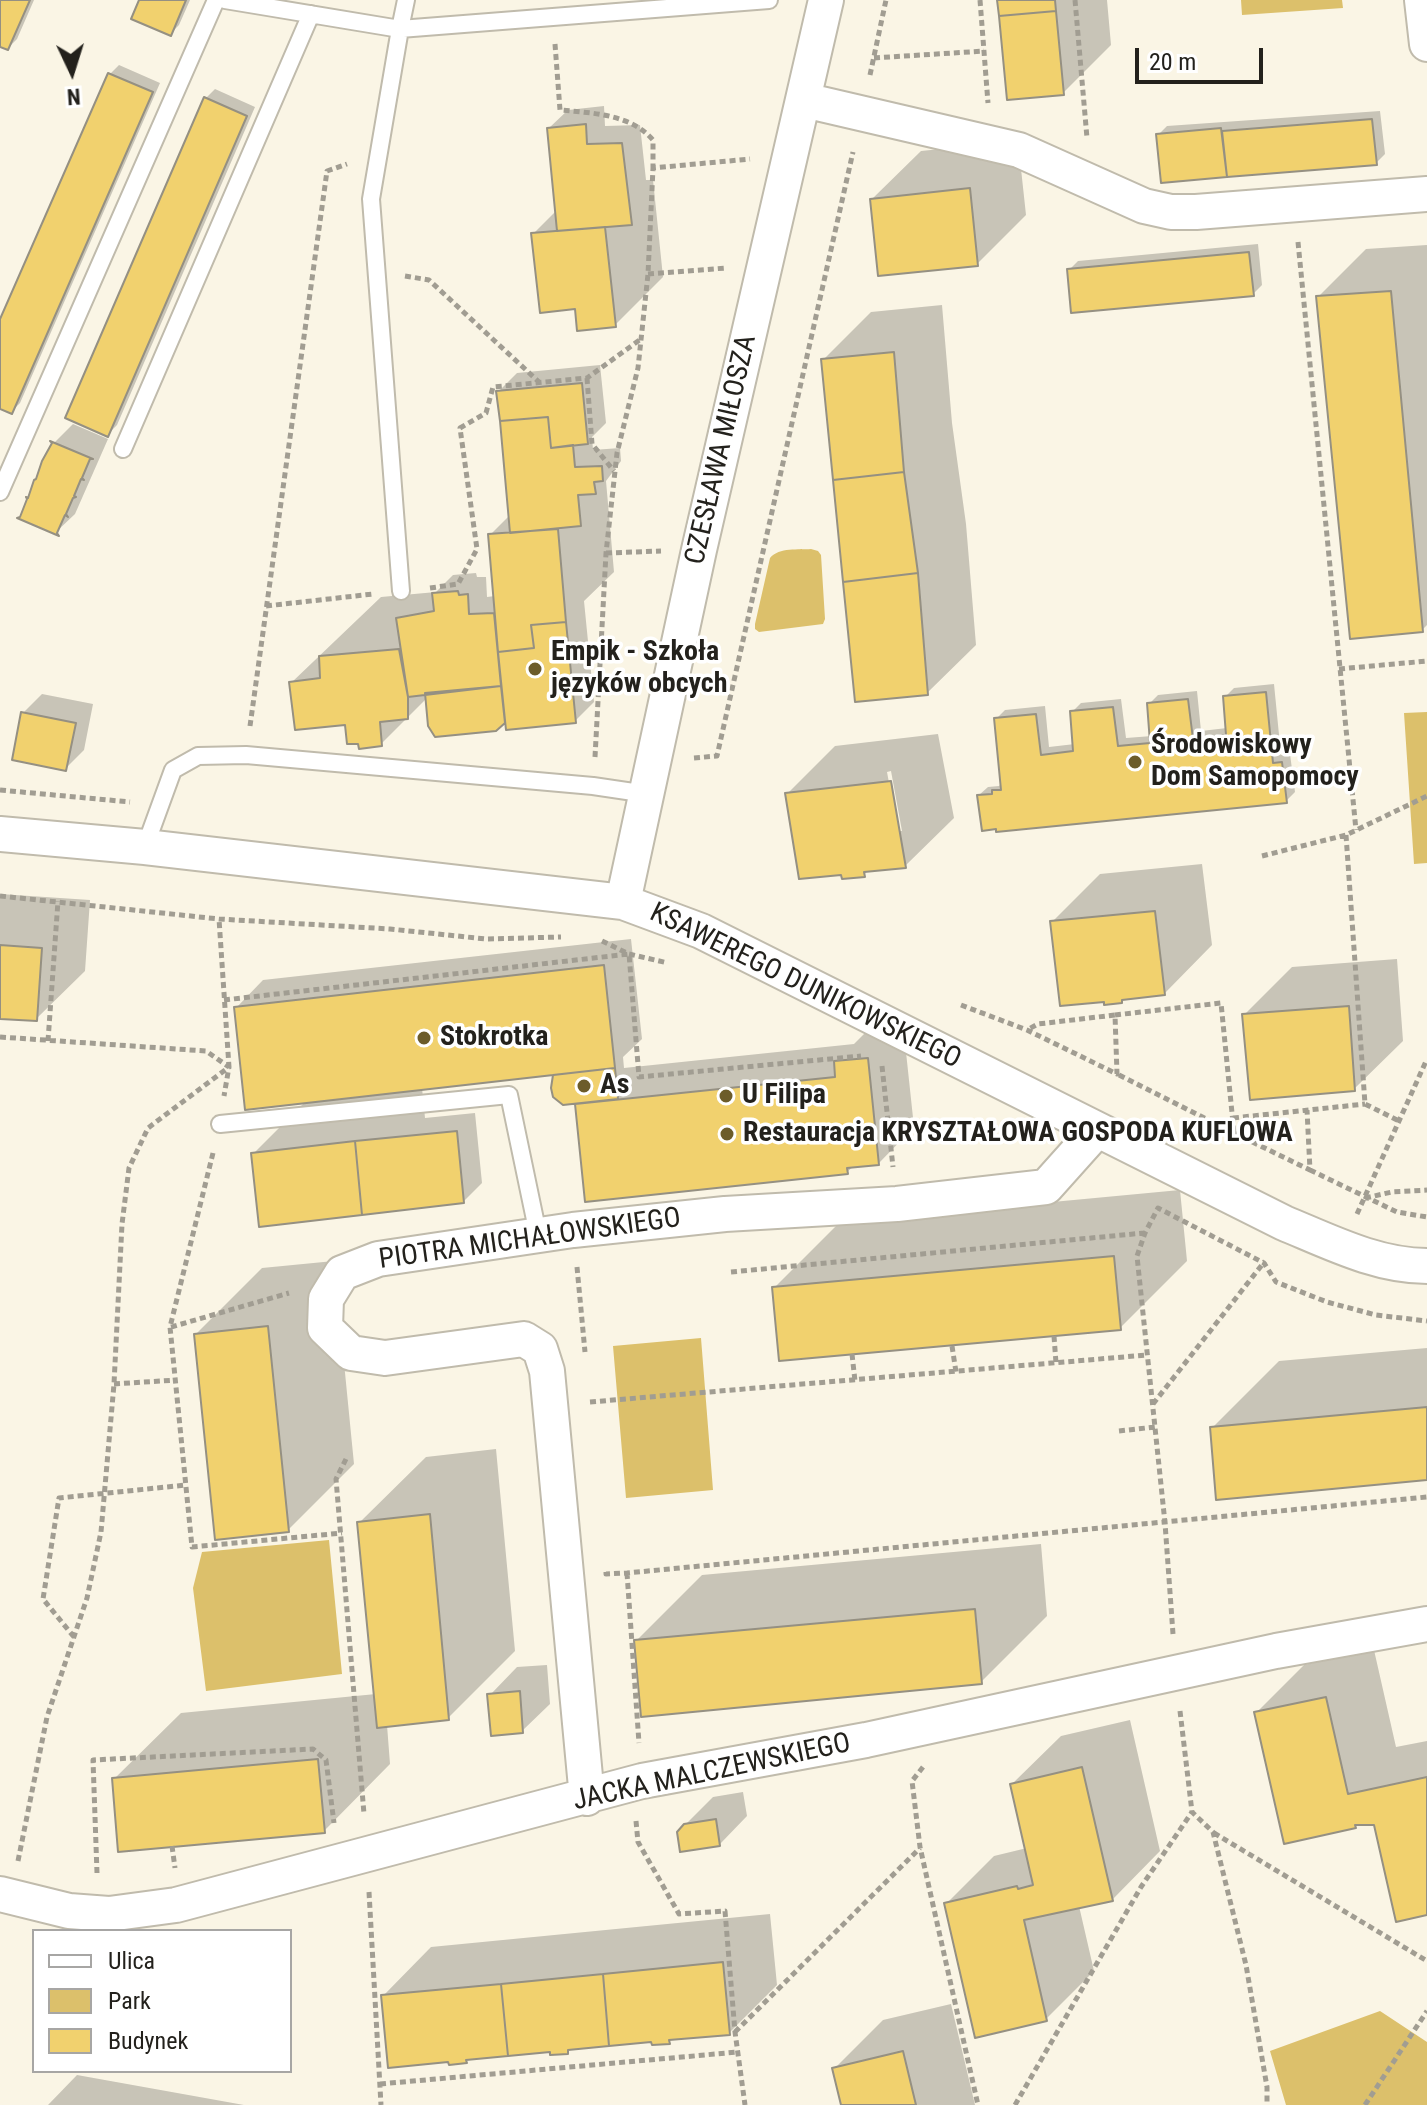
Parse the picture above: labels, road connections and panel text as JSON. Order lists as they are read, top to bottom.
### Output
{
  "streets": {
    "street": [
      "CZESŁAWA MIŁOSZA",
      "KSAWEREGO DUNIKOWSKIEGO",
      "PIOTRA MICHAŁOWSKIEGO",
      "JACKA MALCZEWSKIEGO"
    ]
  },
  "crossings": [
    ["CZESŁAWA MIŁOSZA", "KSAWEREGO DUNIKOWSKIEGO"],
    ["KSAWEREGO DUNIKOWSKIEGO", "PIOTRA MICHAŁOWSKIEGO"]
  ],
  "places": [
    "Empik - Szkoła języków obcych",
    "Środowiskowy Dom Samopomocy",
    "Stokrotka",
    "As",
    "U Filipa",
    "Restauracja KRYSZTAŁOWA GOSPODA KUFLOWA"
  ],
  "legend": ["Ulica", "Park", "Budynek"],
  "scale_bar": "20 m",
  "north": "bottom"
}
